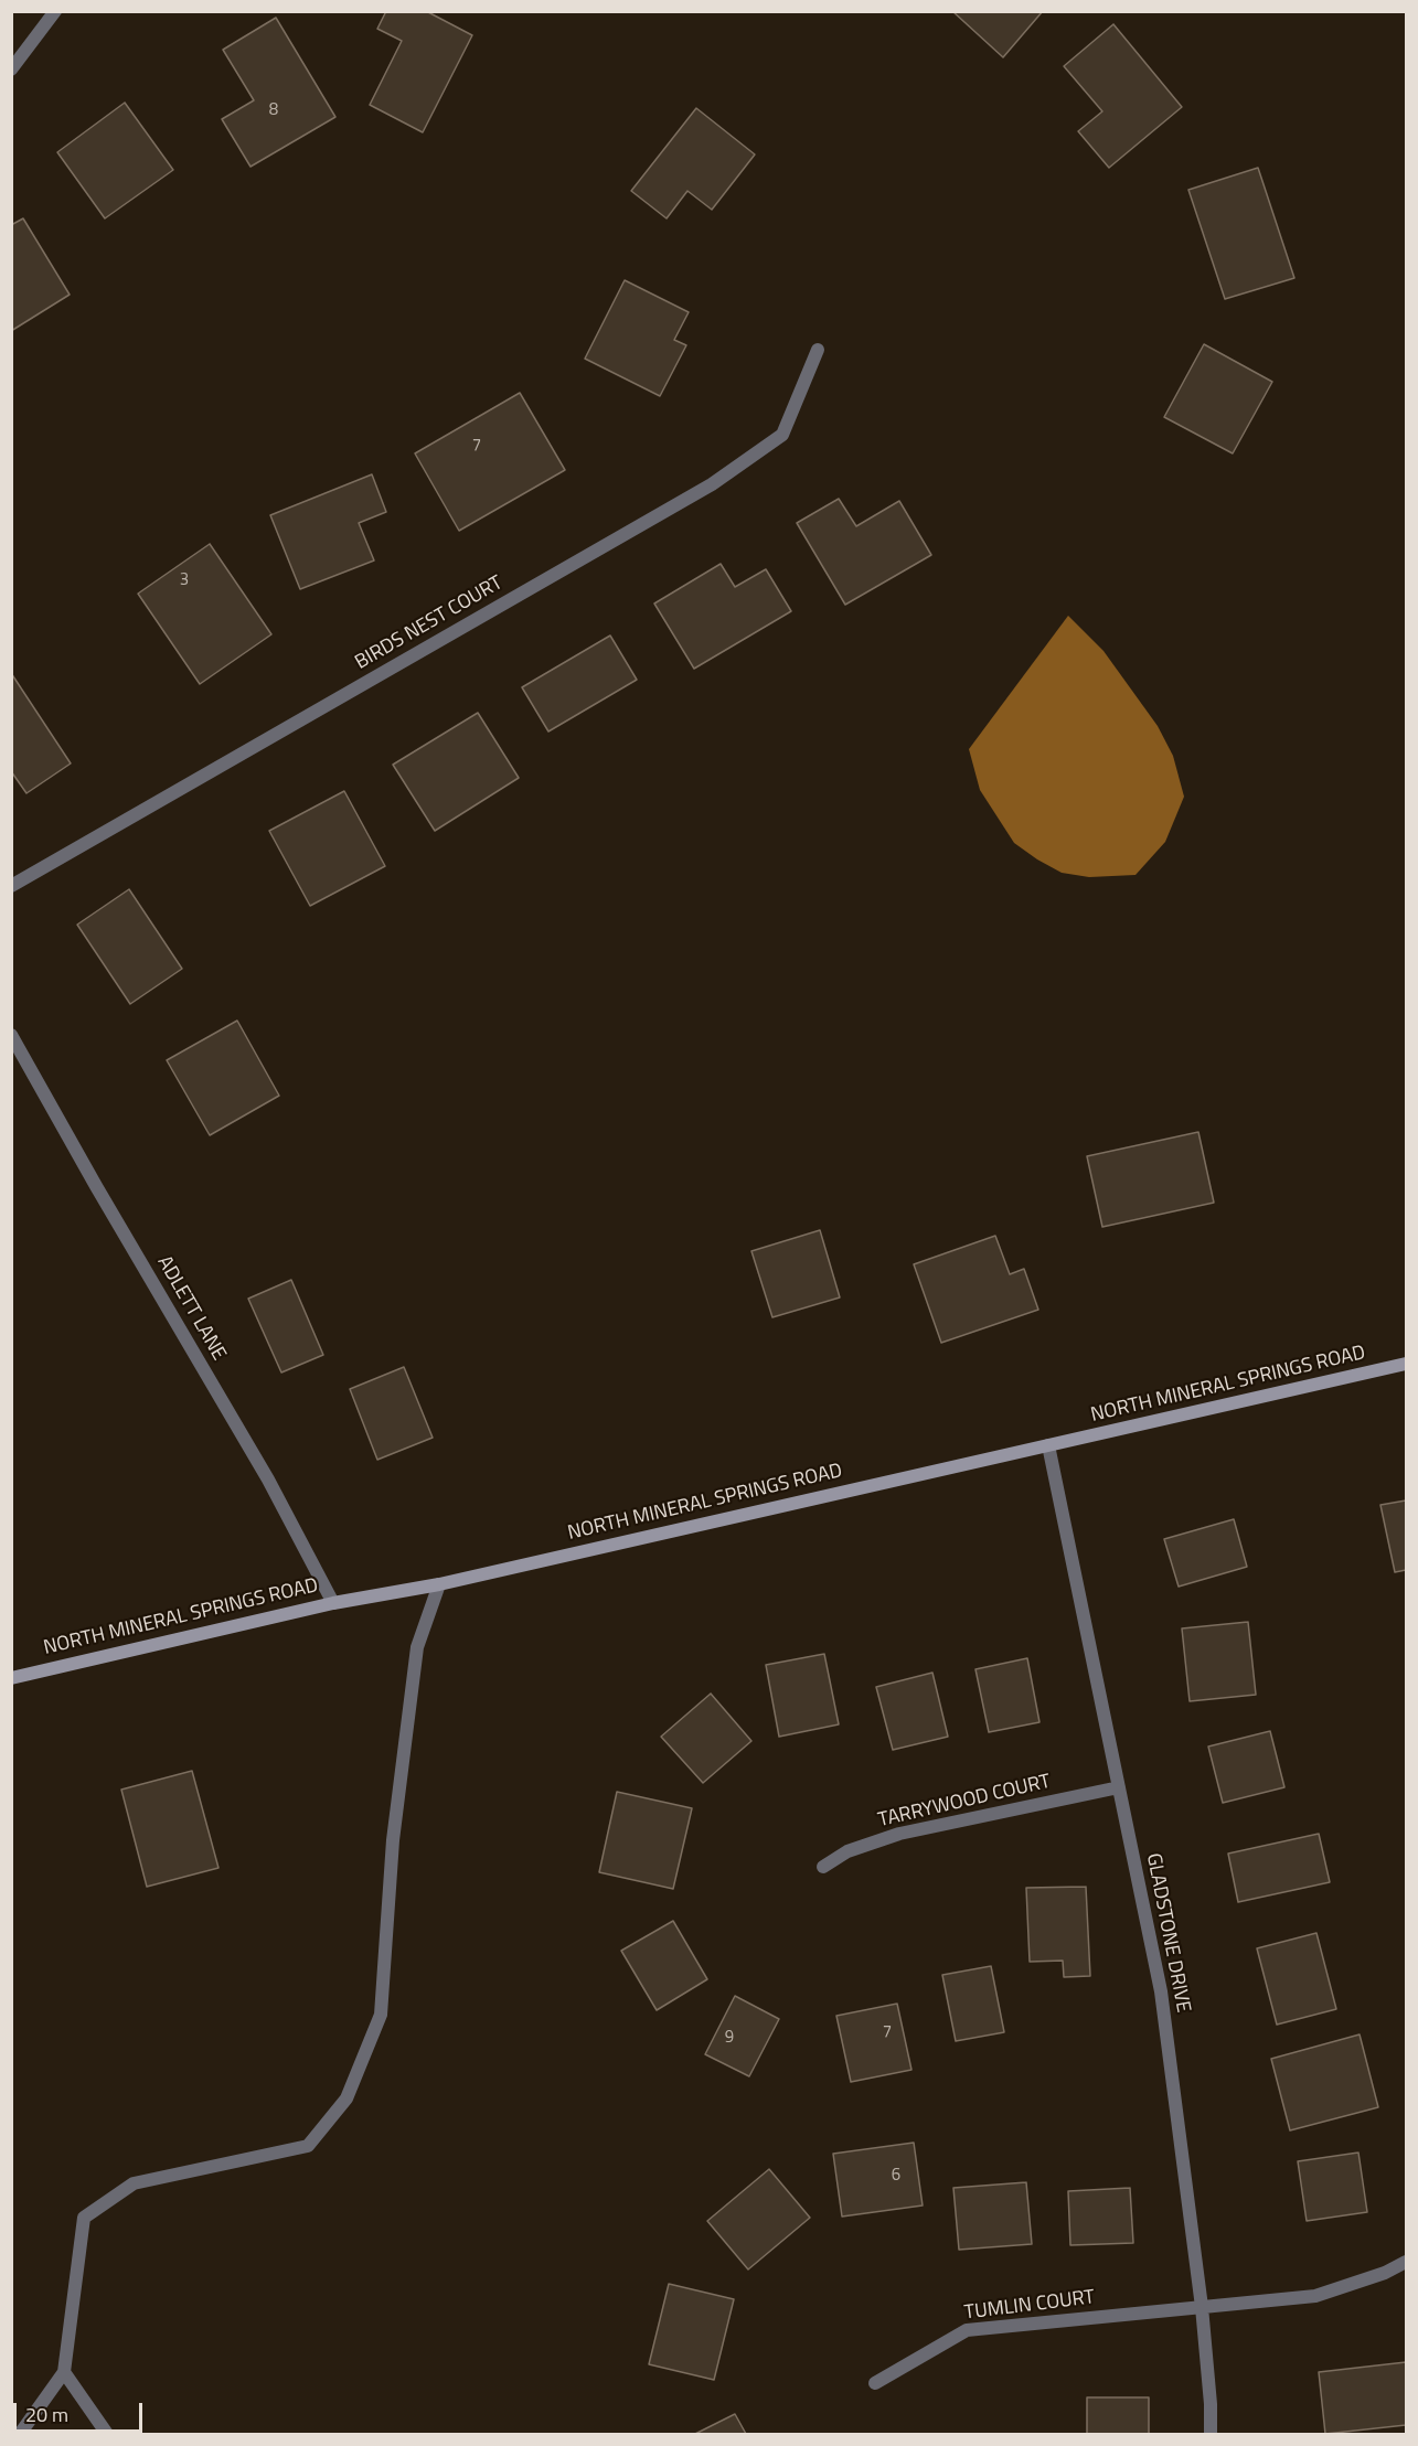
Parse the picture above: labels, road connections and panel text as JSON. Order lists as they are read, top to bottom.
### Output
{
  "streets": {
    "street": [
      "BIRDS NEST COURT",
      "ADLETT LANE",
      "NORTH MINERAL SPRINGS ROAD",
      "TARRYWOOD COURT",
      "GLADSTONE DRIVE",
      "TUMLIN COURT"
    ]
  },
  "crossings": [
    ["ADLETT LANE", "NORTH MINERAL SPRINGS ROAD"],
    ["NORTH MINERAL SPRINGS ROAD", "GLADSTONE DRIVE"],
    ["TARRYWOOD COURT", "GLADSTONE DRIVE"],
    ["GLADSTONE DRIVE", "TUMLIN COURT"]
  ],
  "house_numbers": [
    "8",
    "7",
    "3",
    "7",
    "9",
    "6"
  ],
  "scale_bar": "20 m"
}
